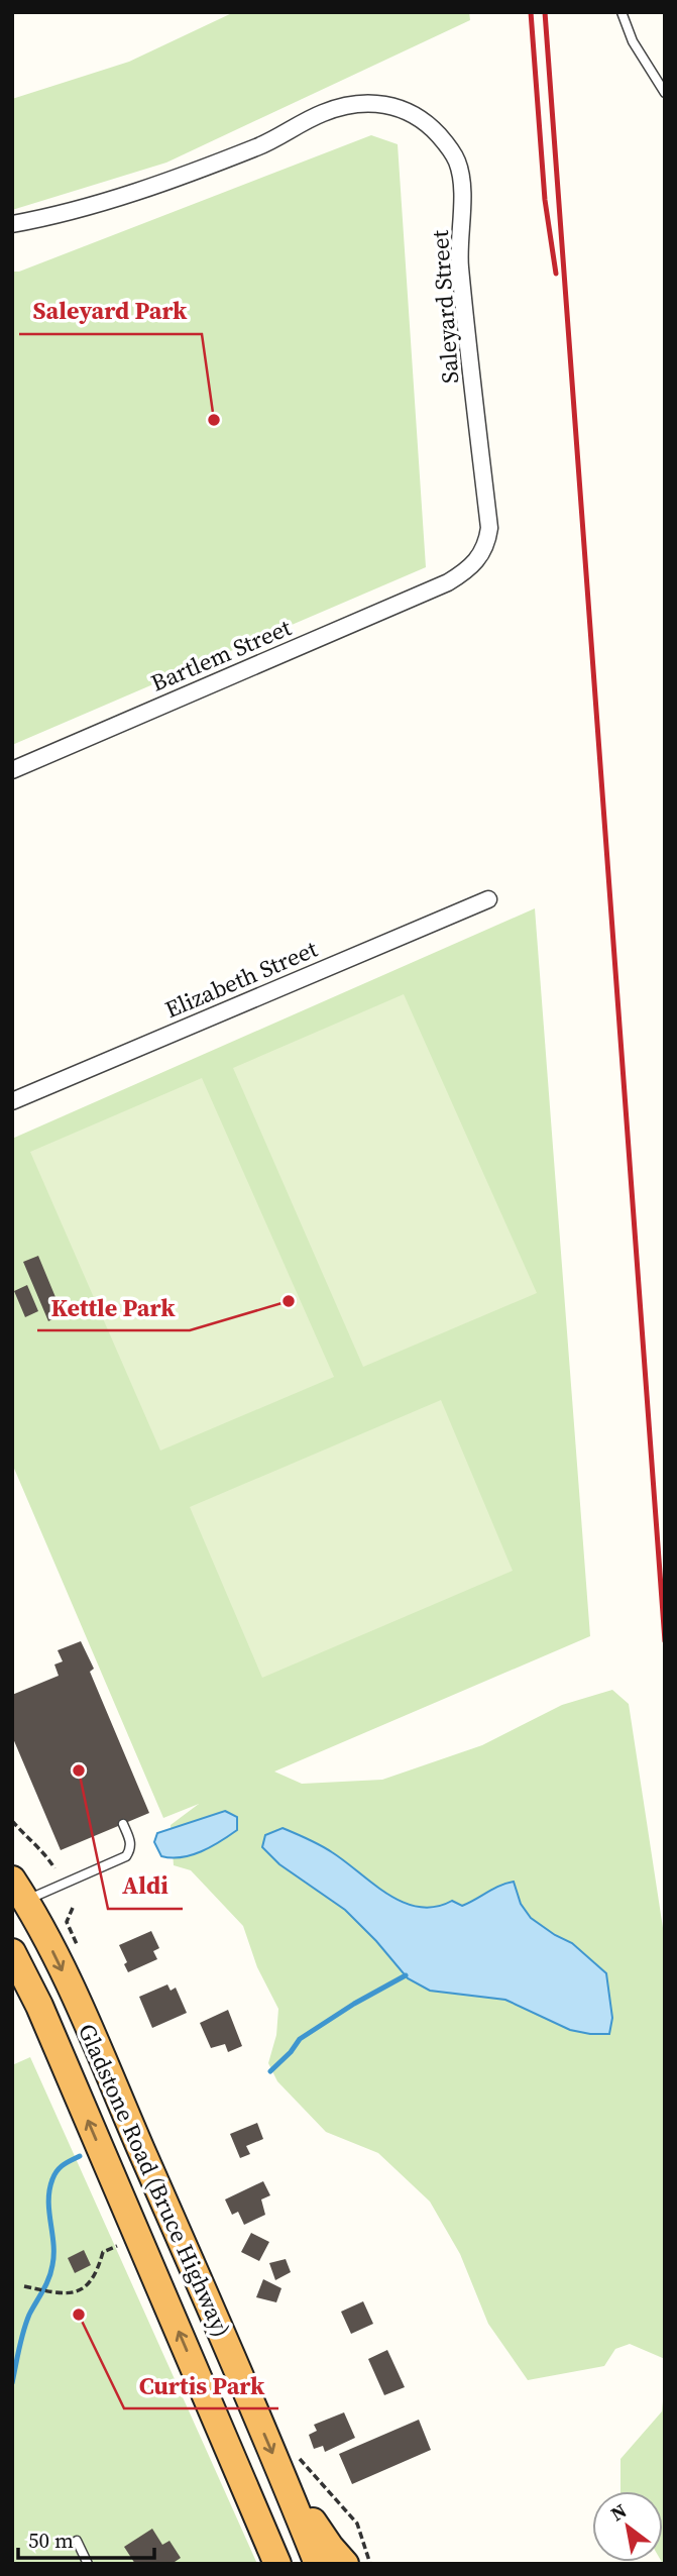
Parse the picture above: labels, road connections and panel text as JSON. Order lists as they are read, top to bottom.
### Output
{
  "streets": {
    "highway": ["Gladstone Road (Bruce Highway)"],
    "street": ["Saleyard Street", "Bartlem Street", "Elizabeth Street"]
  },
  "crossings": [
    ["Saleyard Street", "Bartlem Street"]
  ],
  "places": [
    "Saleyard Park",
    "Kettle Park",
    "Aldi",
    "Curtis Park"
  ],
  "scale_bar": "50 m",
  "north": "top left"
}
